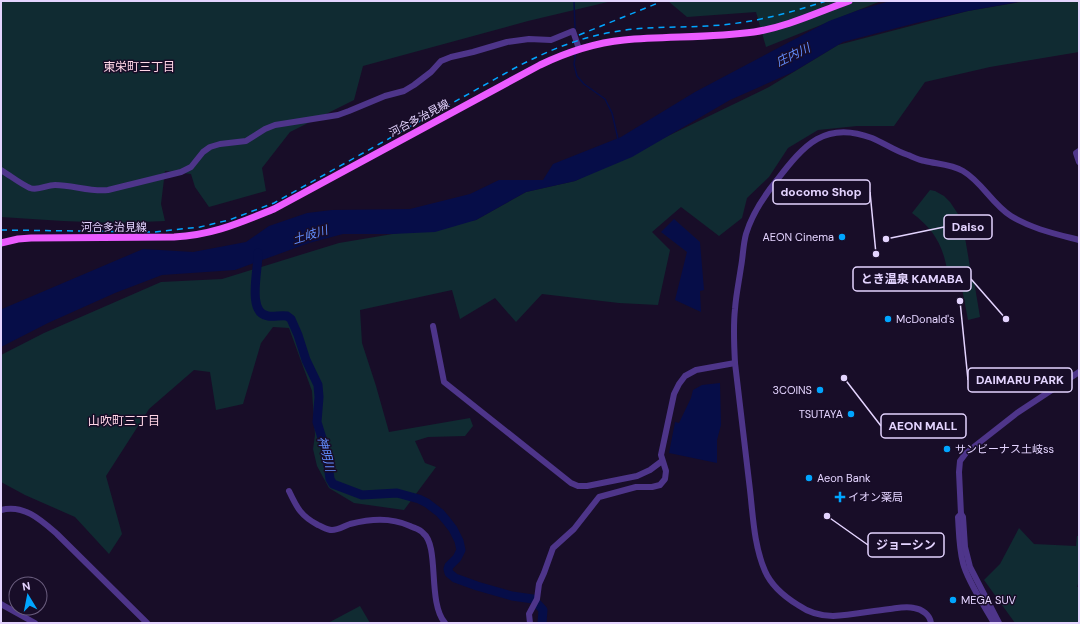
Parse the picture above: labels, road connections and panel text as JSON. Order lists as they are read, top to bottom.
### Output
{
  "streets": {
    "main road": ["河合多治見線"]
  },
  "districts": ["東栄町三丁目", "山吹町三丁目"],
  "water": ["庄内川", "土岐川", "神明川"],
  "places": {
    "other": [
      "AEON Cinema",
      "Daiso",
      "docomo Shop",
      "DAIMARU PARK",
      "McDonald's",
      "とき温泉 KAMABA",
      "AEON MALL",
      "3COINS",
      "TSUTAYA",
      "サンビーナス土岐ss",
      "Aeon Bank",
      "ジョーシン",
      "MEGA SUV"
    ],
    "health": ["イオン薬局"]
  },
  "north": "top"
}
